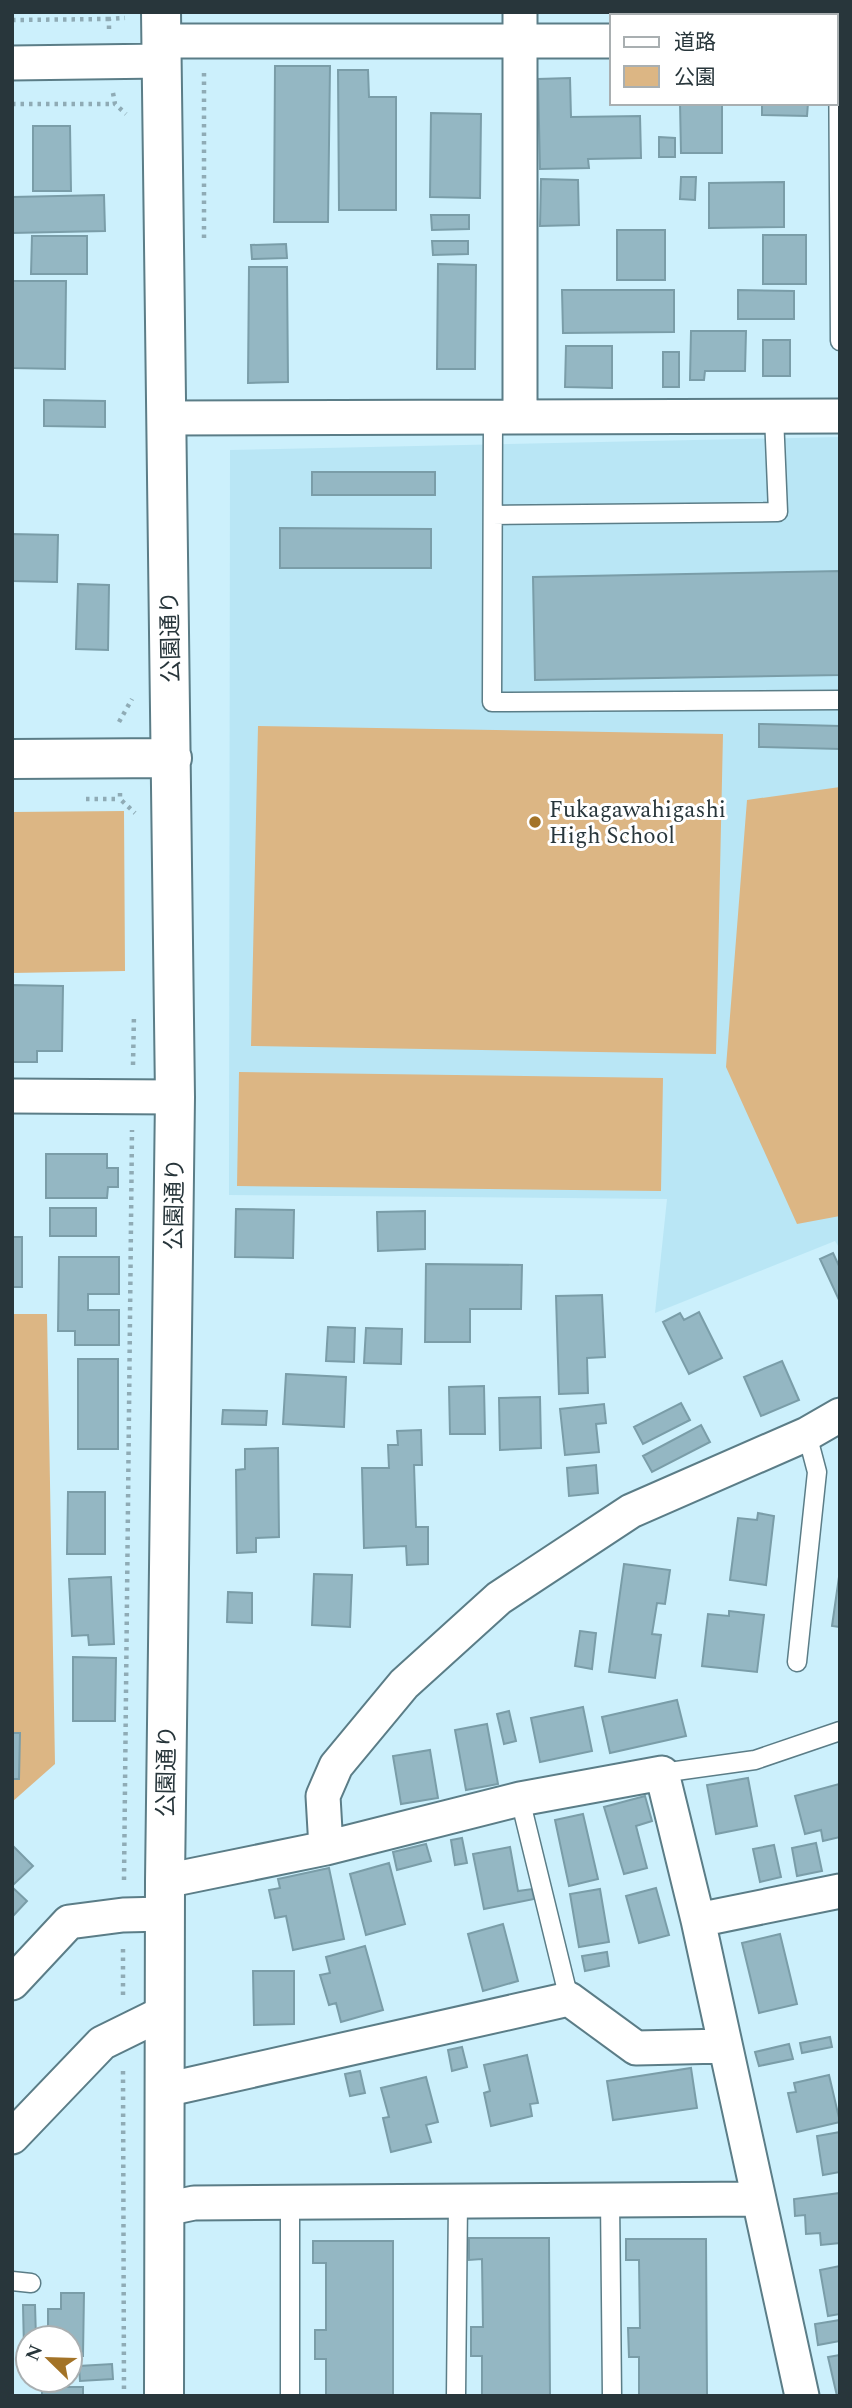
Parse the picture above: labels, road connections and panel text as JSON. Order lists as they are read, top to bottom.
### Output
{
  "streets": {
    "street": ["公園通り"]
  },
  "places": ["Fukagawahigashi High School"],
  "legend": ["道路", "公園"],
  "north": "top left"
}
